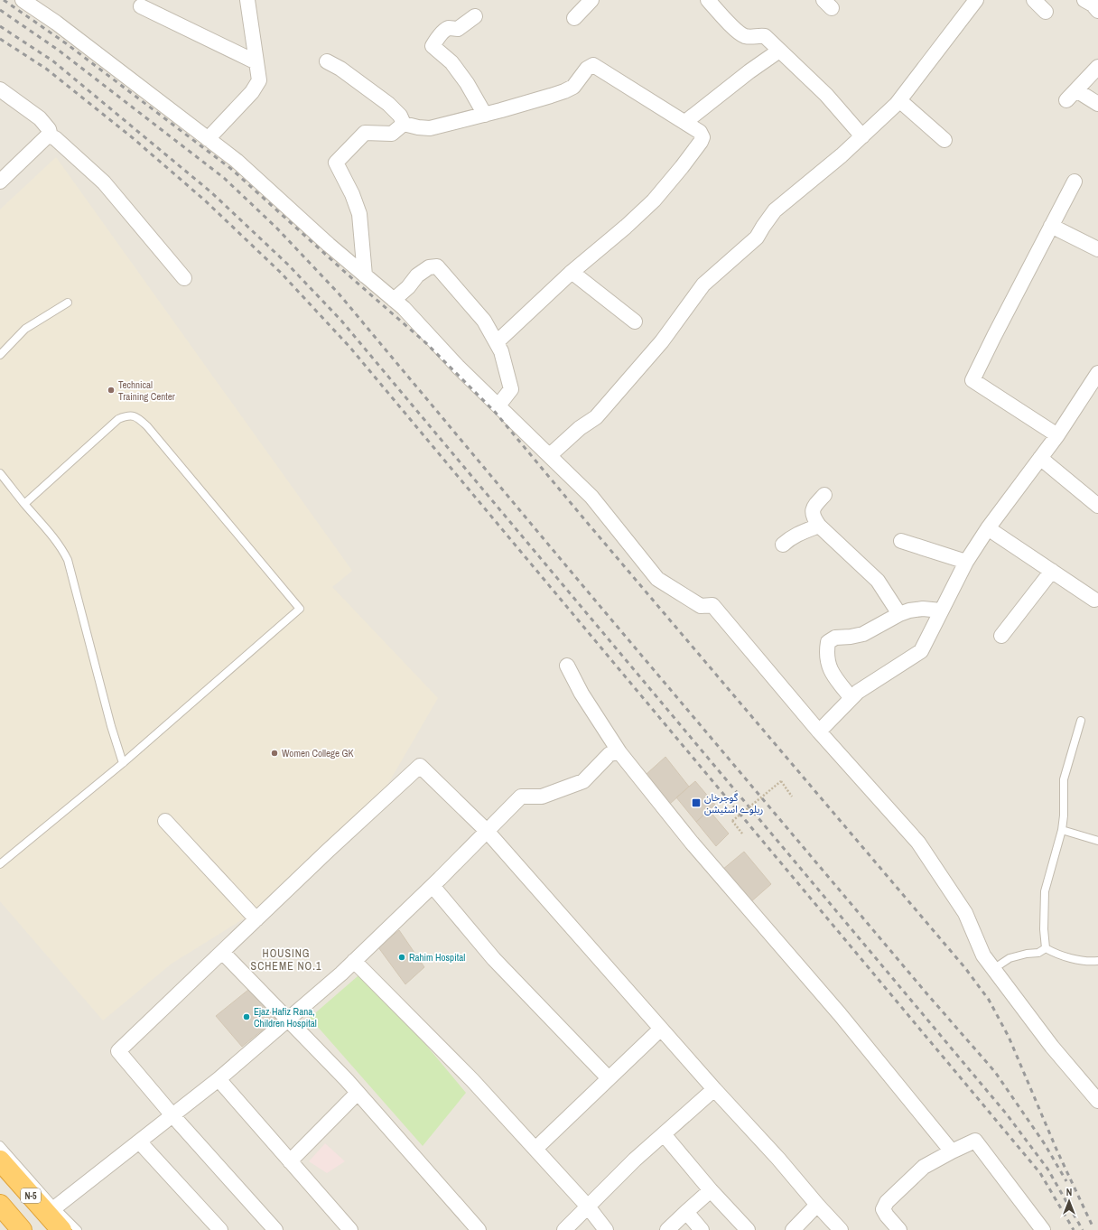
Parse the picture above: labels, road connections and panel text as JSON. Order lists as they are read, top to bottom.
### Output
{
  "streets": {
    "highway": ["N-5"]
  },
  "districts": ["HOUSING SCHEME NO.1"],
  "places": {
    "other": [
      "Technical Training Center",
      "Women College GK",
      "Rahim Hospital",
      "Ejaz Hafiz Rana, Children Hospital"
    ],
    "transit": ["گوجرخان ریلوے اسٹیشن"]
  },
  "north": "top"
}
